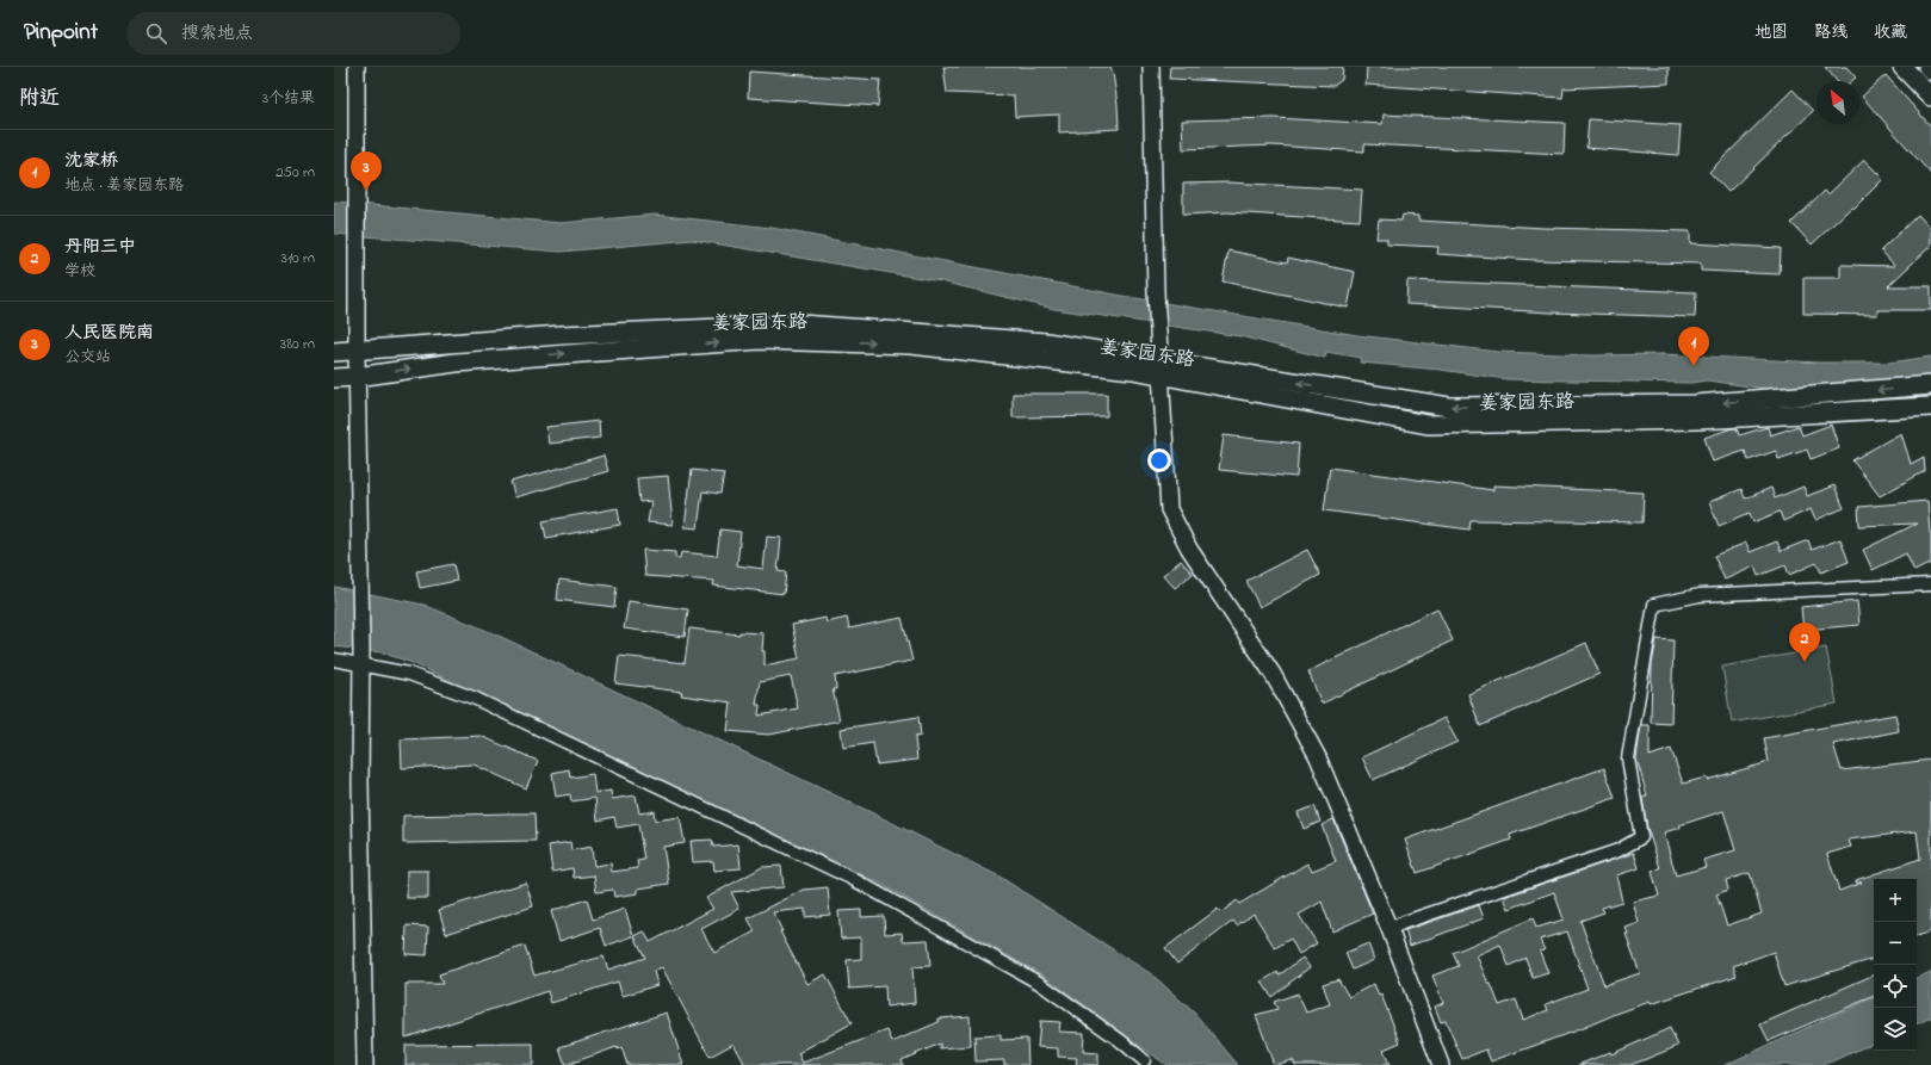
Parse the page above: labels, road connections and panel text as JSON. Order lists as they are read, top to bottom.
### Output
{
  "streets": {
    "main road": ["姜家园东路"]
  },
  "north": "top left",
  "page": {
    "header": "Pinpoint",
    "search": "搜索地点",
    "nav": ["地图", "路线", "收藏"],
    "heading": ["附近", "3个结果"],
    "list": [
      {
        "mark": "1",
        "name": "沈家桥",
        "note": "地点 · 姜家园东路",
        "value": "250 m"
      },
      {
        "mark": "2",
        "name": "丹阳三中",
        "note": "学校",
        "value": "310 m"
      },
      {
        "mark": "3",
        "name": "人民医院南",
        "note": "公交站",
        "value": "380 m"
      }
    ],
    "pins": ["3", "1", "2"],
    "map_buttons": ["+", "−"]
  }
}
